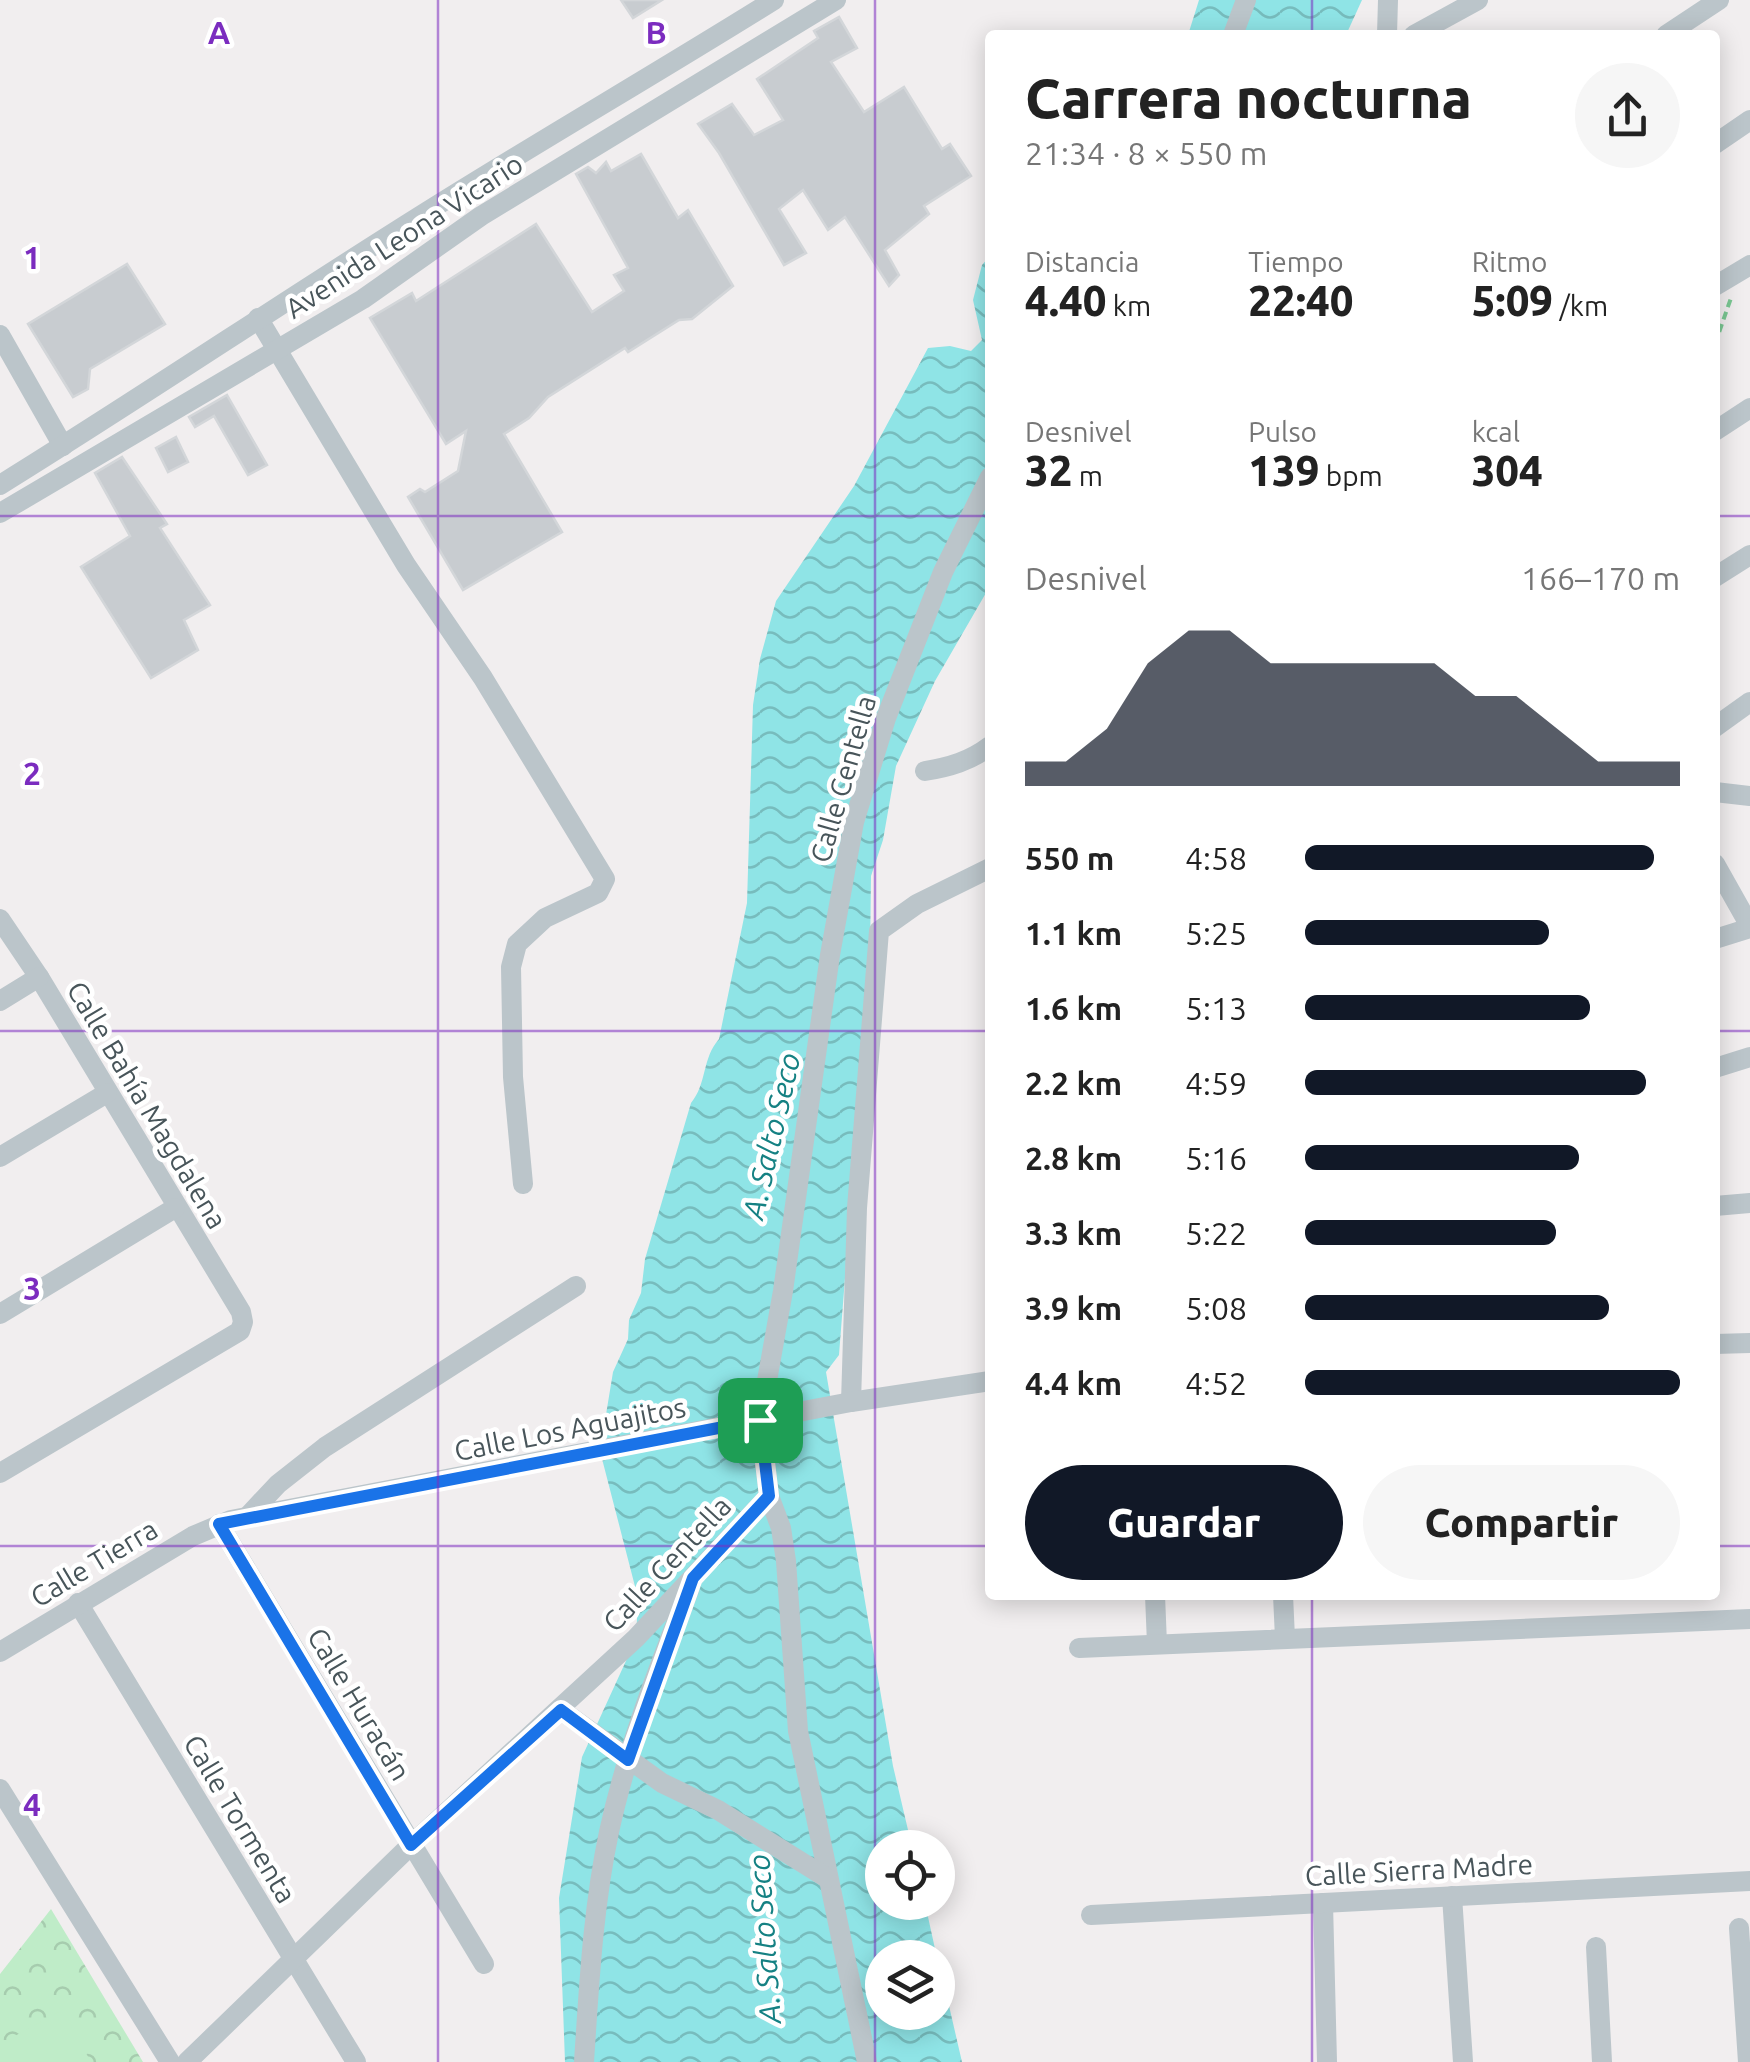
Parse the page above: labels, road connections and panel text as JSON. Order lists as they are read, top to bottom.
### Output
{
  "streets": {
    "street": [
      "Avenida Leona Vicario",
      "Calle Centella",
      "Calle Bahía Magdalena",
      "Calle Los Aguajitos",
      "Calle Tierra",
      "Calle Huracán",
      "Calle Tormenta",
      "Calle Sierra Madre"
    ]
  },
  "crossings": [
    ["Calle Centella", "Calle Los Aguajitos"],
    ["Calle Centella", "Calle Huracán"],
    ["Calle Centella", "Calle Tormenta"],
    ["Calle Los Aguajitos", "Calle Tierra"],
    ["Calle Los Aguajitos", "Calle Huracán"],
    ["Calle Tierra", "Calle Huracán"],
    ["Calle Tierra", "Calle Tormenta"]
  ],
  "water": ["A. Salto Seco"],
  "page": {
    "heading": ["Carrera nocturna", "21:34 · 8 × 550 m"],
    "stats": [
      ["Distancia", "4.40 km"],
      ["Tiempo", "22:40"],
      ["Ritmo", "5:09 /km"],
      ["Desnivel", "32 m"],
      ["Pulso", "139 bpm"],
      ["kcal", "304"]
    ],
    "chart": ["Desnivel", "166–170 m"],
    "list": [
      {
        "name": "550 m",
        "note": "4:58"
      },
      {
        "name": "1.1 km",
        "note": "5:25"
      },
      {
        "name": "1.6 km",
        "note": "5:13"
      },
      {
        "name": "2.2 km",
        "note": "4:59"
      },
      {
        "name": "2.8 km",
        "note": "5:16"
      },
      {
        "name": "3.3 km",
        "note": "5:22"
      },
      {
        "name": "3.9 km",
        "note": "5:08"
      },
      {
        "name": "4.4 km",
        "note": "4:52"
      }
    ],
    "buttons": ["Guardar", "Compartir"]
  },
  "grid": {
    "columns": ["A", "B"],
    "rows": [
      "1",
      "2",
      "3",
      "4"
    ]
  }
}
